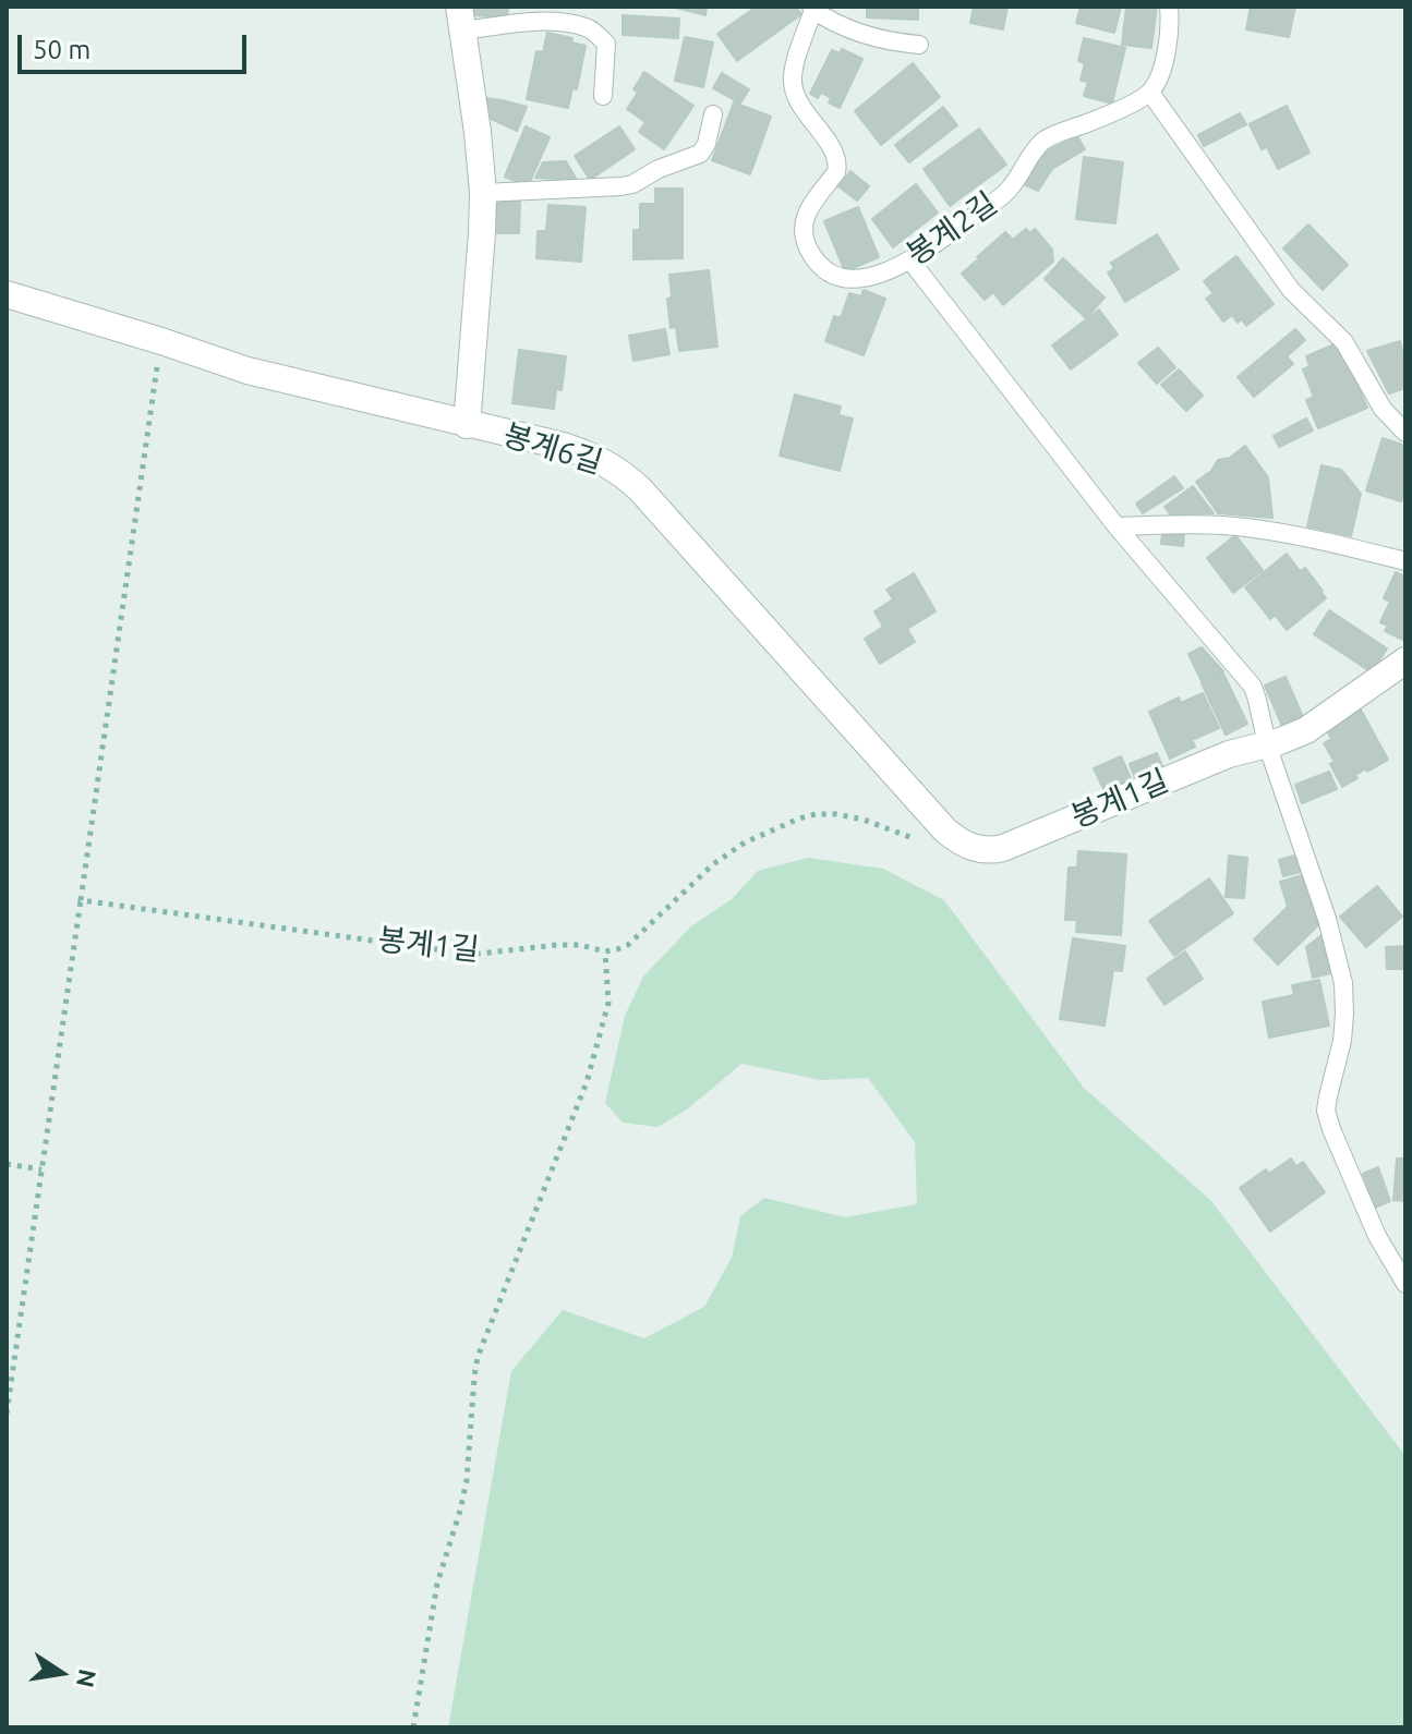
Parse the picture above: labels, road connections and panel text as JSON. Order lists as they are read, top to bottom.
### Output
{
  "streets": {
    "street": ["봉계6길", "봉계1길"],
    "lane": ["봉계2길"]
  },
  "crossings": [
    ["봉계6길", "봉계1길"]
  ],
  "scale_bar": "50 m",
  "north": "right"
}
